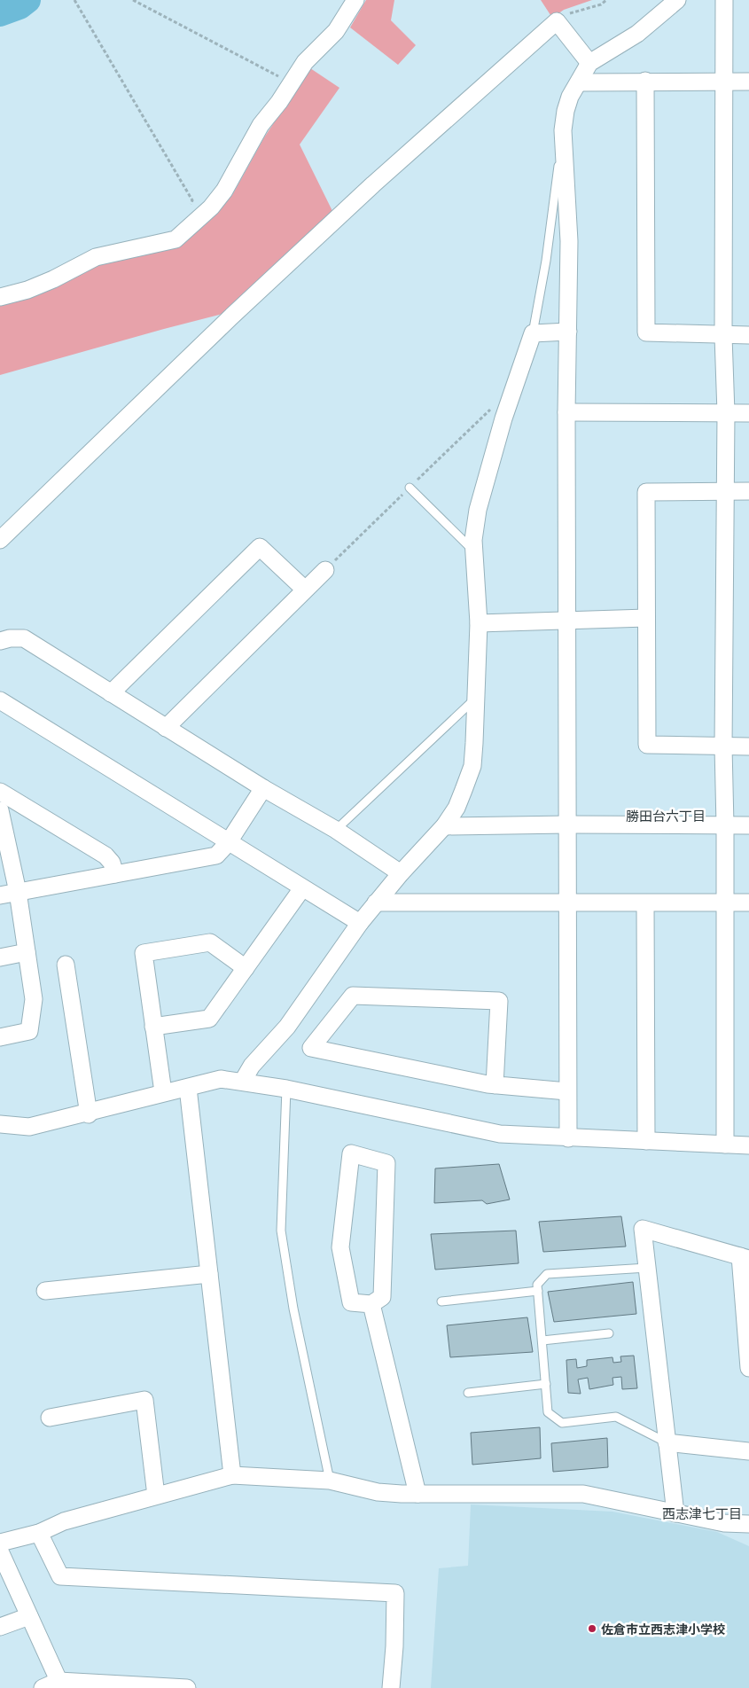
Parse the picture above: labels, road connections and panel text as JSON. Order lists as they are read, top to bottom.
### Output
{
  "districts": ["勝田台六丁目", "西志津七丁目"],
  "places": ["佐倉市立西志津小学校"]
}
